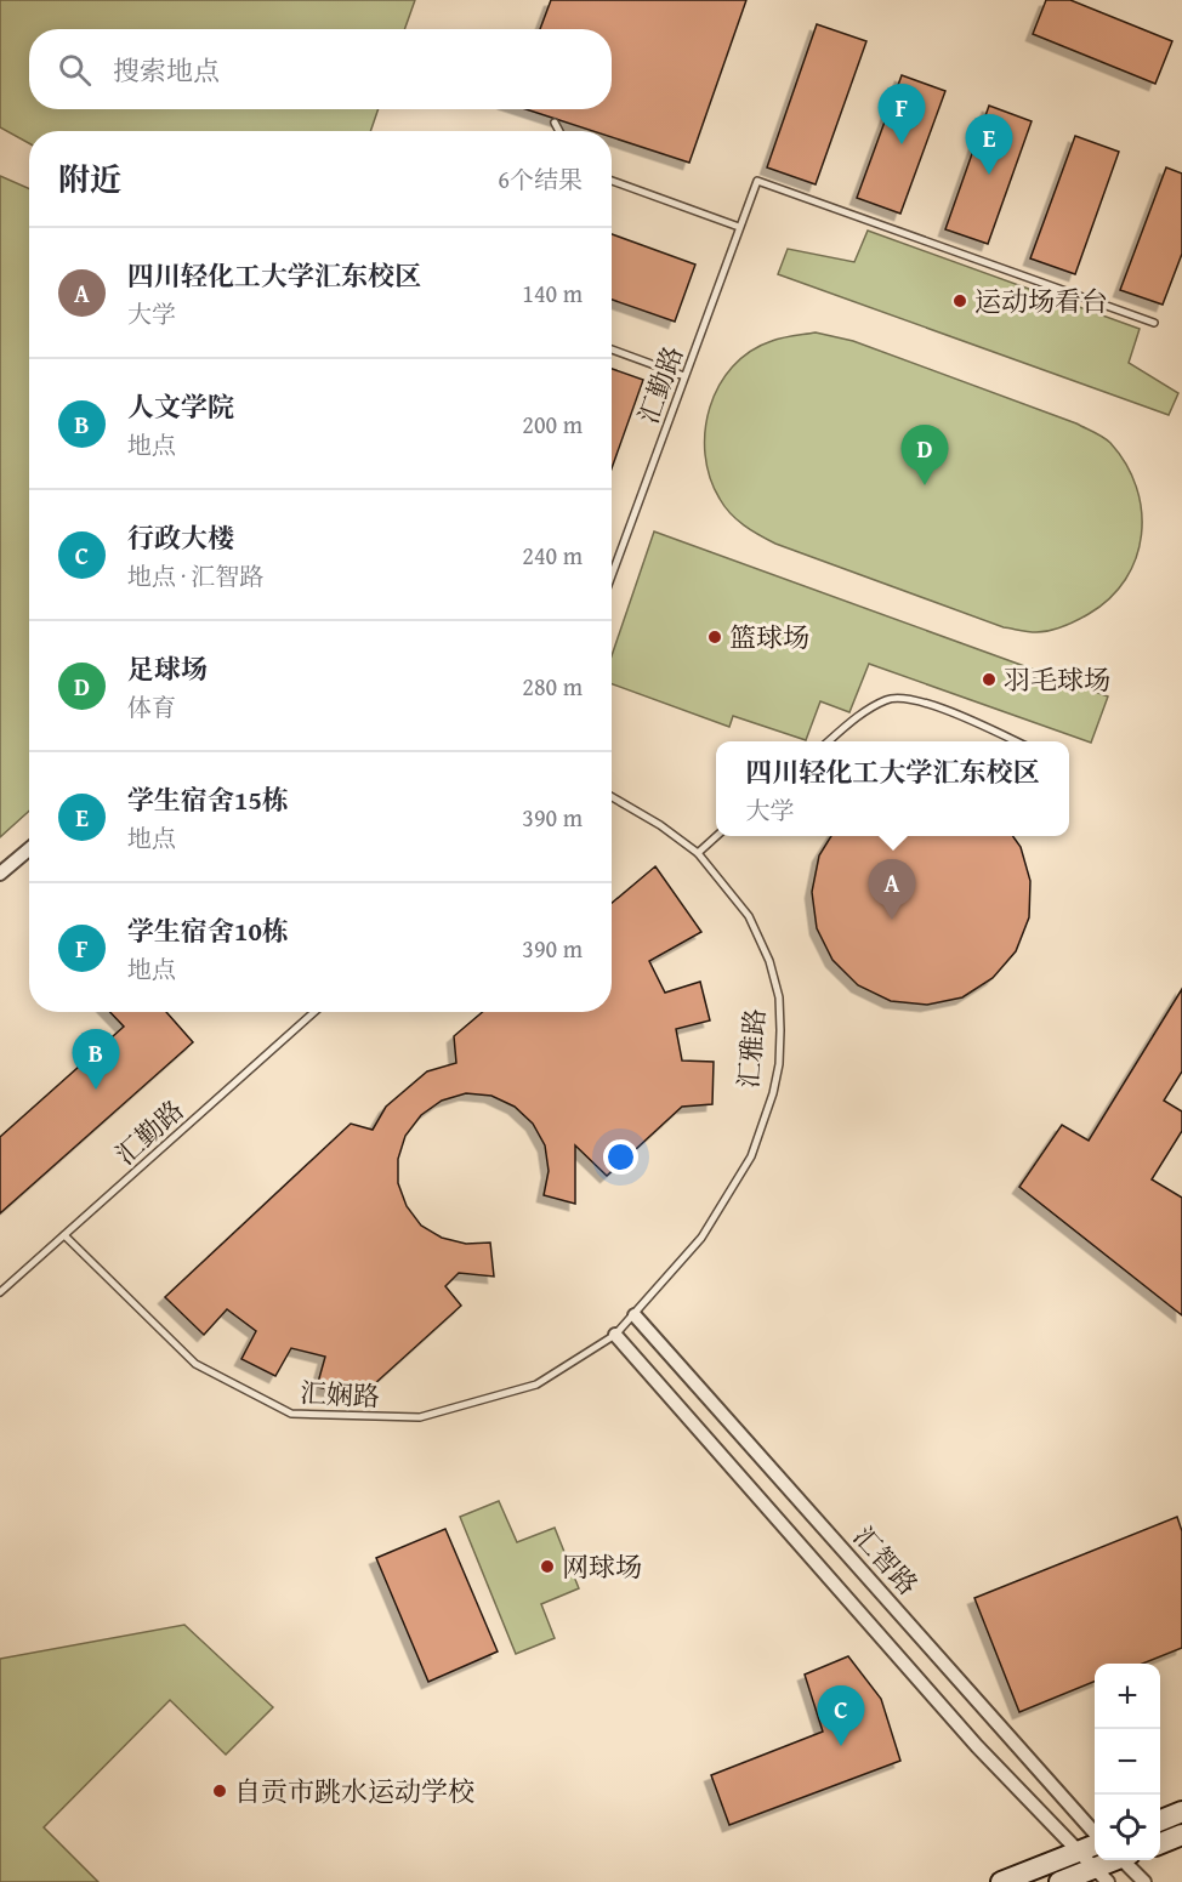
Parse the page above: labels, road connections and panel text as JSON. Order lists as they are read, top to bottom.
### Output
{
  "streets": {
    "street": ["汇智路"],
    "lane": ["汇勤路", "汇雅路", "汇娴路"]
  },
  "crossings": [
    ["汇勤路", "汇娴路"],
    ["汇雅路", "汇娴路"],
    ["汇雅路", "汇智路"],
    ["汇娴路", "汇智路"]
  ],
  "places": [
    "运动场看台",
    "篮球场",
    "羽毛球场",
    "网球场",
    "自贡市跳水运动学校"
  ],
  "page": {
    "search": "搜索地点",
    "pins": [
      "F",
      "E",
      "D",
      "A",
      "B",
      "C"
    ],
    "heading": ["附近", "6个结果"],
    "list": [
      {
        "mark": "A",
        "name": "四川轻化工大学汇东校区",
        "note": "大学",
        "value": "140 m"
      },
      {
        "mark": "B",
        "name": "人文学院",
        "note": "地点",
        "value": "200 m"
      },
      {
        "mark": "C",
        "name": "行政大楼",
        "note": "地点 · 汇智路",
        "value": "240 m"
      },
      {
        "mark": "D",
        "name": "足球场",
        "note": "体育",
        "value": "280 m"
      },
      {
        "mark": "E",
        "name": "学生宿舍15栋",
        "note": "地点",
        "value": "390 m"
      },
      {
        "mark": "F",
        "name": "学生宿舍10栋",
        "note": "地点",
        "value": "390 m"
      }
    ],
    "popup": ["四川轻化工大学汇东校区", "大学"],
    "map_buttons": ["+", "−"]
  }
}
